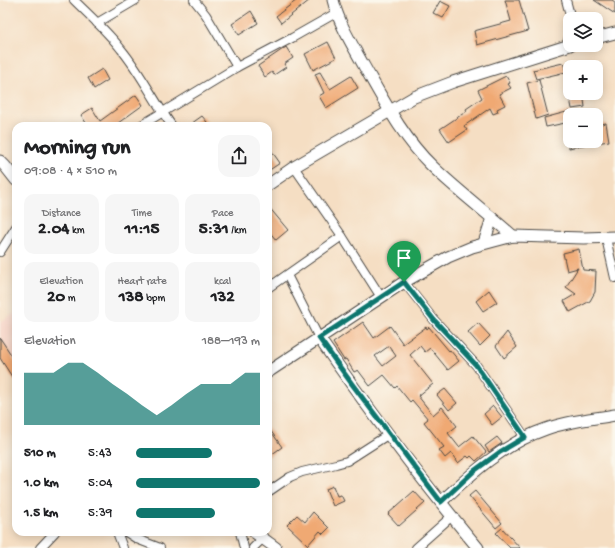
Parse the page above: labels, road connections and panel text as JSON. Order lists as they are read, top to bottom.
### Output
{
  "page": {
    "map_buttons": ["+", "−"],
    "heading": ["Morning run", "09:08 · 4 × 510 m"],
    "stats": [
      ["Distance", "2.04 km"],
      ["Time", "11:15"],
      ["Pace", "5:31 /km"],
      ["Elevation", "20 m"],
      ["Heart rate", "138 bpm"],
      ["kcal", "132"]
    ],
    "chart": ["Elevation", "188–193 m"],
    "list": [
      {
        "name": "510 m",
        "note": "5:43"
      },
      {
        "name": "1.0 km",
        "note": "5:04"
      },
      {
        "name": "1.5 km",
        "note": "5:39"
      }
    ]
  }
}
